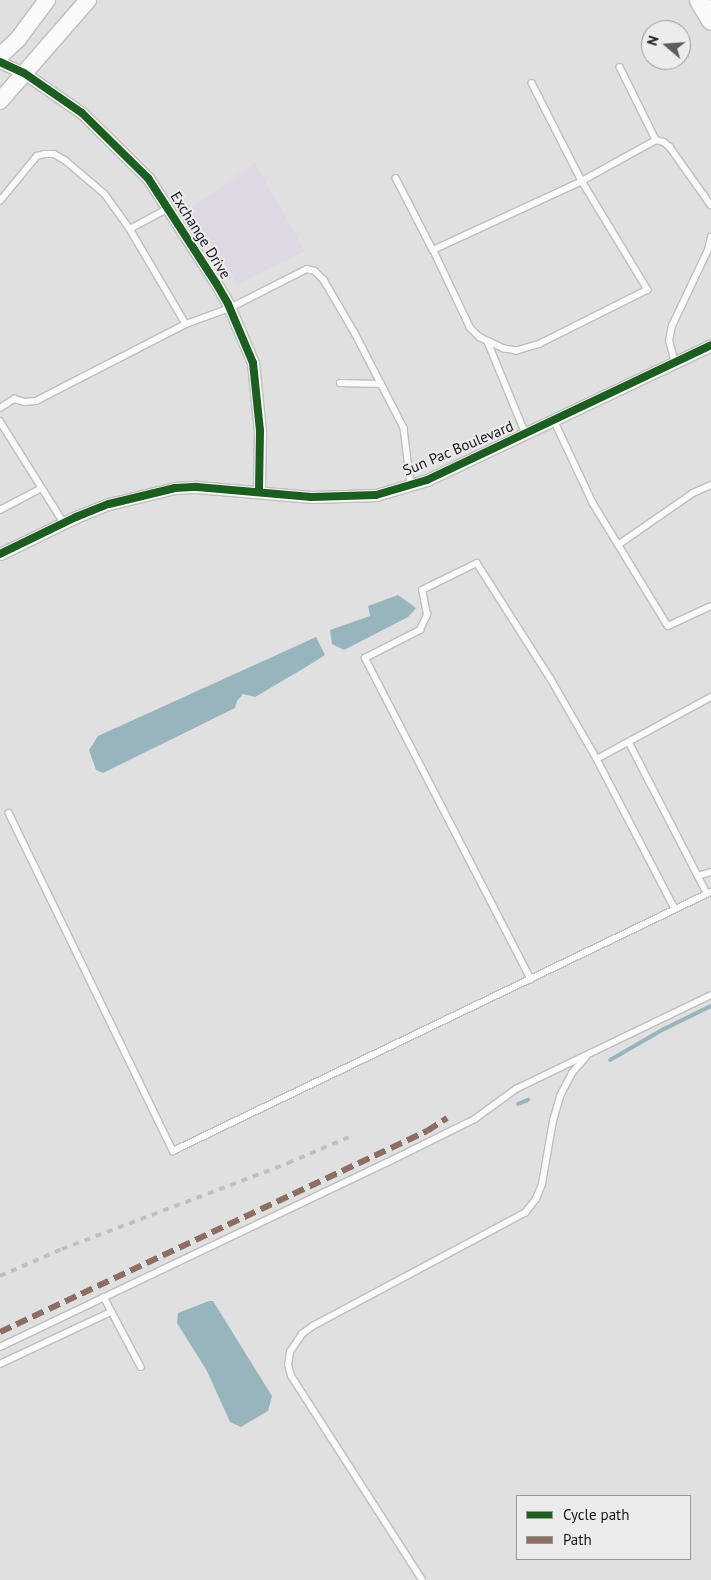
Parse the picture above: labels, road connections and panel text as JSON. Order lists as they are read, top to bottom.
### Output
{
  "streets": {
    "street": ["Exchange Drive", "Sun Pac Boulevard"]
  },
  "crossings": [
    ["Exchange Drive", "Sun Pac Boulevard"]
  ],
  "legend": ["Cycle path", "Path"],
  "north": "left"
}
